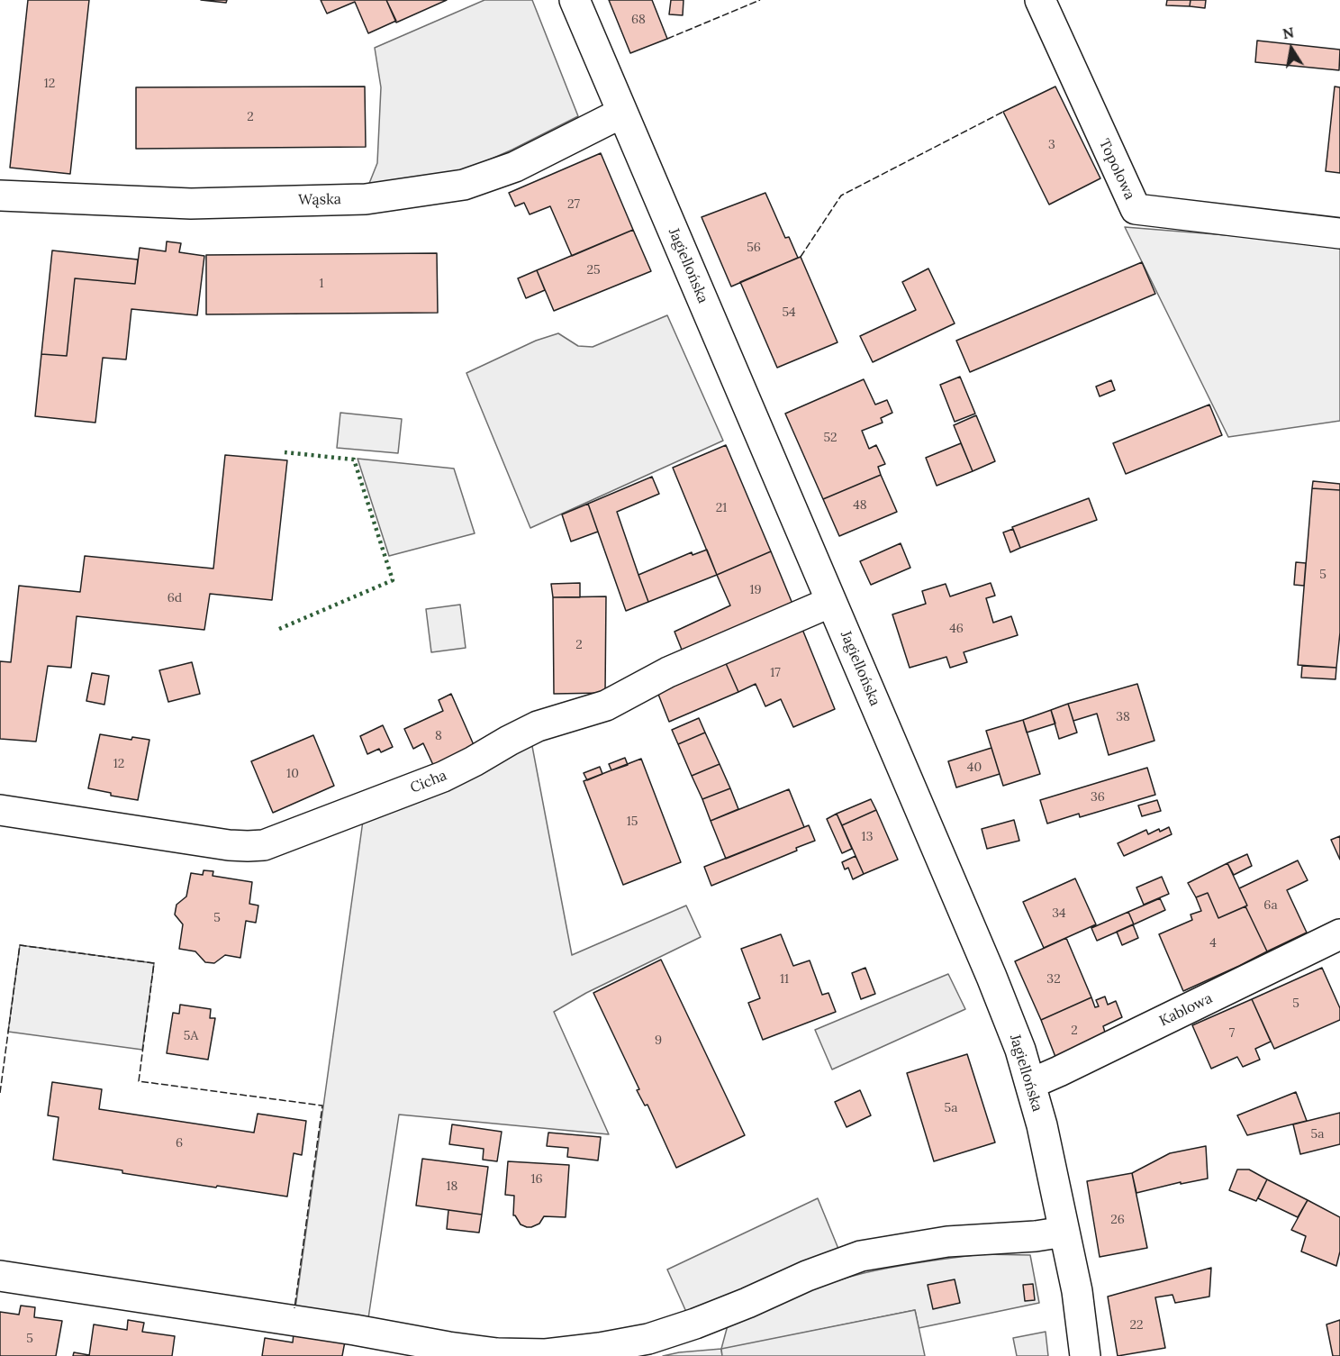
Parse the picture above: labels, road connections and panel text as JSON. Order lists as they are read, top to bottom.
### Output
{
  "streets": {
    "street": [
      "Topolowa",
      "Wąska",
      "Jagiellońska",
      "Cicha",
      "Kablowa"
    ]
  },
  "crossings": [
    ["Wąska", "Jagiellońska"],
    ["Jagiellońska", "Cicha"],
    ["Jagiellońska", "Kablowa"]
  ],
  "house_numbers": [
    "68",
    "12",
    "2",
    "3",
    "27",
    "56",
    "25",
    "1",
    "54",
    "52",
    "48",
    "21",
    "5",
    "19",
    "6d",
    "46",
    "2",
    "17",
    "38",
    "8",
    "12",
    "40",
    "10",
    "36",
    "15",
    "13",
    "6a",
    "34",
    "5",
    "4",
    "11",
    "32",
    "5",
    "2",
    "7",
    "5A",
    "9",
    "5a",
    "5a",
    "6",
    "16",
    "18",
    "26",
    "22",
    "5"
  ],
  "north": "top"
}
